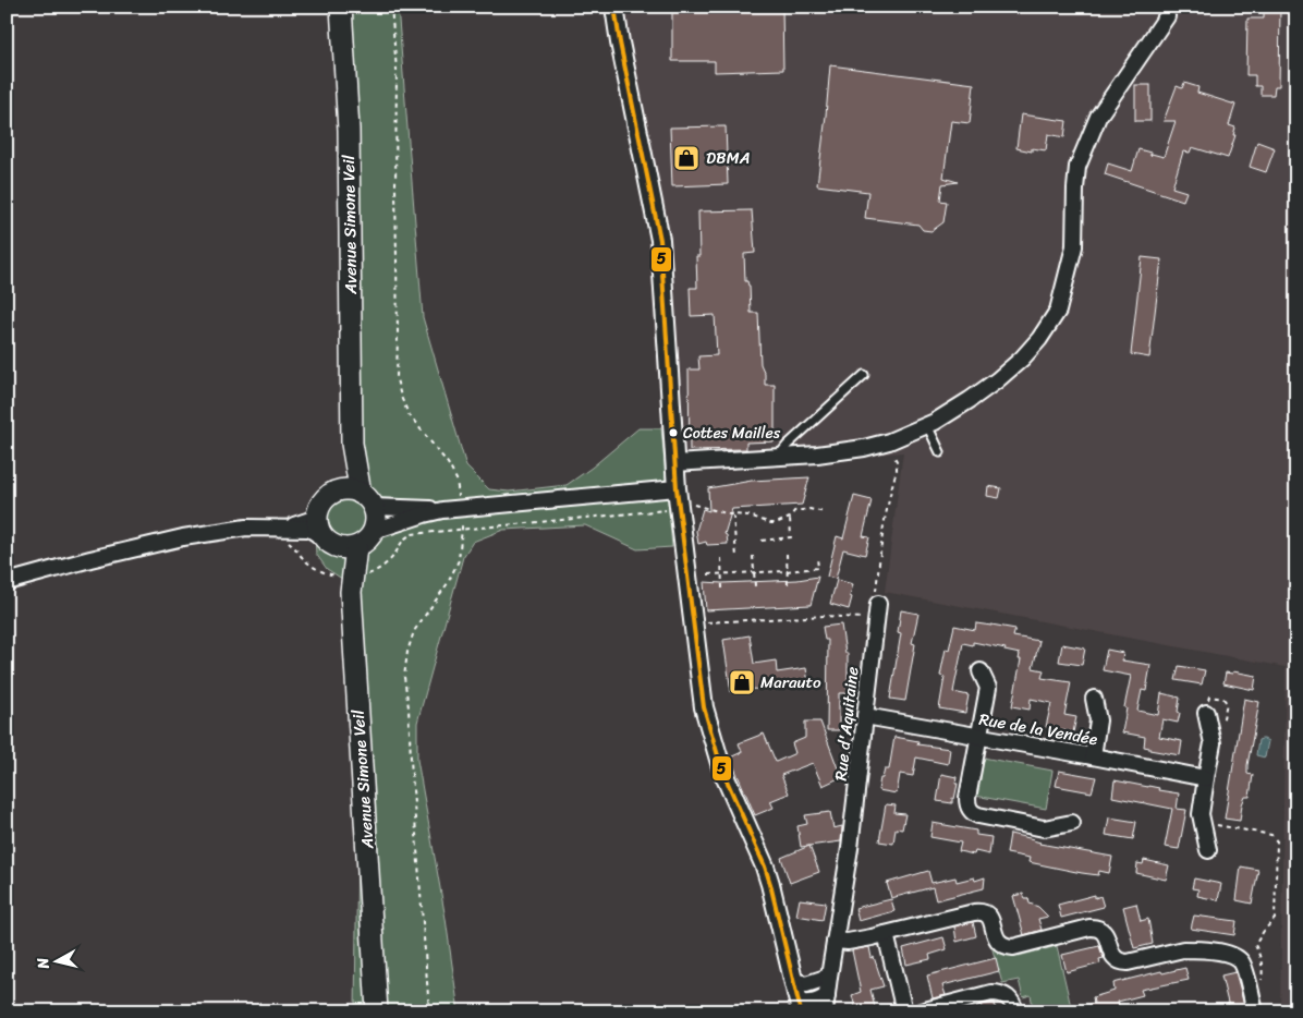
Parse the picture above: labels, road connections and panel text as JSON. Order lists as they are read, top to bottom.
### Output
{
  "streets": {
    "main road": ["Avenue Simone Veil"],
    "street": ["Rue d'Aquitaine", "Rue de la Vendée"]
  },
  "crossings": [
    ["Rue d'Aquitaine", "Rue de la Vendée"]
  ],
  "places": {
    "shop": ["DBMA", "Marauto"],
    "other": ["Cottes Mailles"]
  },
  "lines": ["transit line 5"],
  "north": "left"
}
